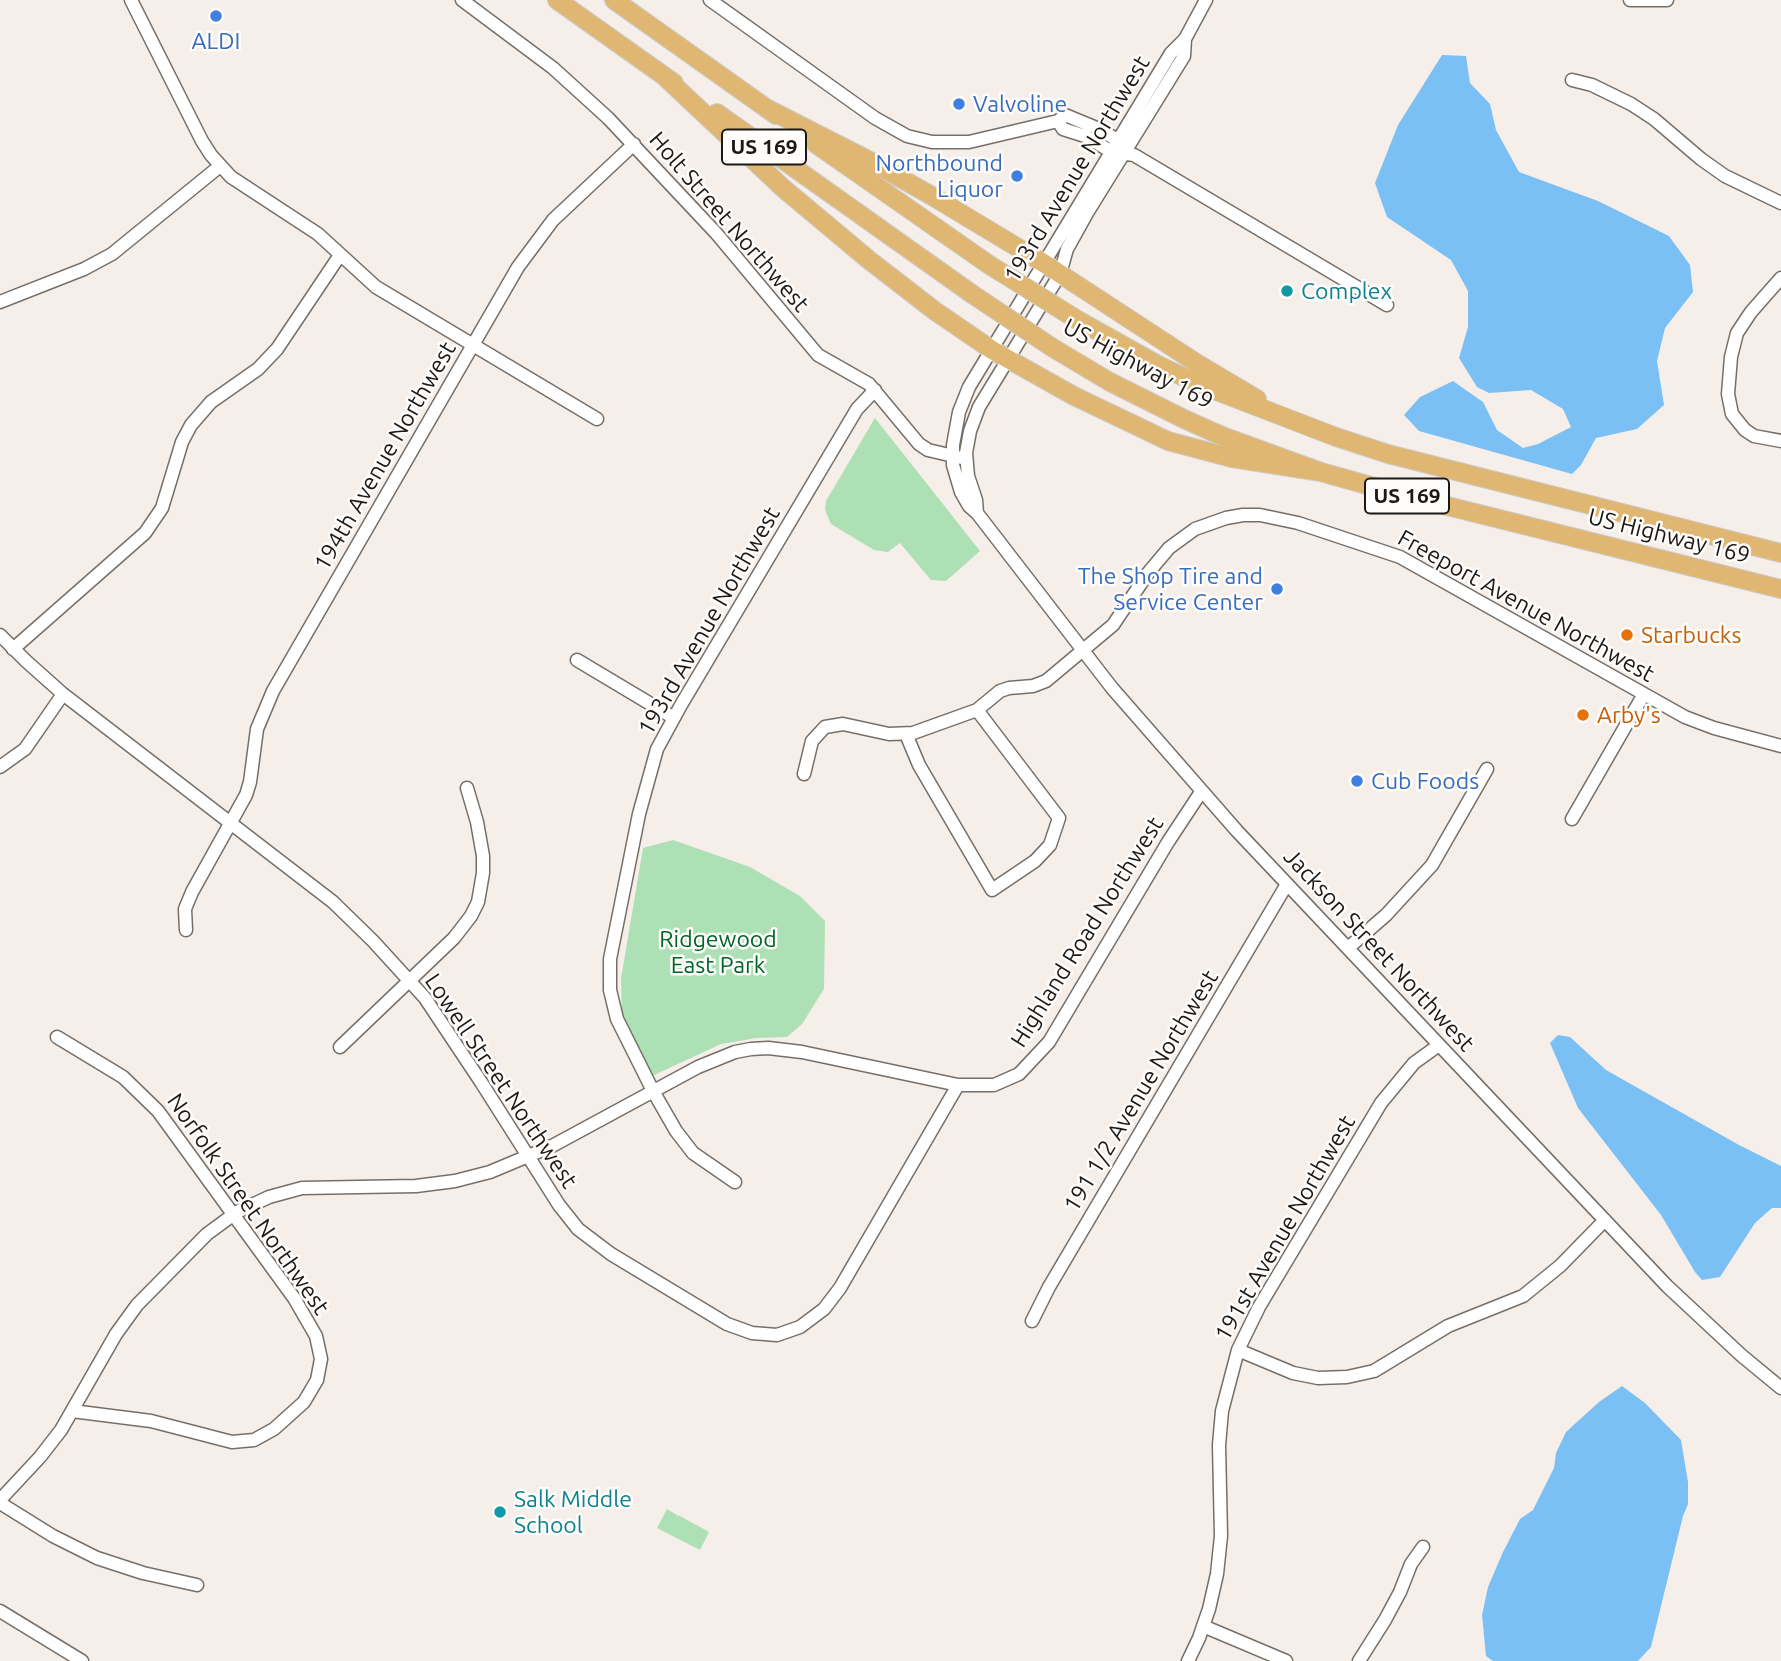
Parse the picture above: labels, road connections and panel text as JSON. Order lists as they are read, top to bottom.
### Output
{
  "streets": {
    "highway": ["US 169", "US Highway 169"],
    "street": [
      "193rd Avenue Northwest",
      "Holt Street Northwest",
      "194th Avenue Northwest",
      "Freeport Avenue Northwest",
      "Highland Road Northwest",
      "Jackson Street Northwest",
      "Lowell Street Northwest",
      "191 1/2 Avenue Northwest",
      "Norfolk Street Northwest",
      "191st Avenue Northwest"
    ]
  },
  "crossings": [
    ["193rd Avenue Northwest", "Holt Street Northwest"],
    ["193rd Avenue Northwest", "Highland Road Northwest"],
    ["193rd Avenue Northwest", "Jackson Street Northwest"],
    ["Holt Street Northwest", "194th Avenue Northwest"],
    ["Holt Street Northwest", "Jackson Street Northwest"],
    ["194th Avenue Northwest", "Lowell Street Northwest"],
    ["Freeport Avenue Northwest", "Jackson Street Northwest"],
    ["Highland Road Northwest", "Jackson Street Northwest"],
    ["Highland Road Northwest", "Lowell Street Northwest"],
    ["Highland Road Northwest", "Norfolk Street Northwest"],
    ["Jackson Street Northwest", "191 1/2 Avenue Northwest"],
    ["Jackson Street Northwest", "191st Avenue Northwest"]
  ],
  "parks": ["Ridgewood East Park"],
  "places": [
    "ALDI",
    "Valvoline",
    "Northbound Liquor",
    "Complex",
    "The Shop Tire and Service Center",
    "Starbucks",
    "Arby's",
    "Cub Foods",
    "Salk Middle School"
  ]
}
